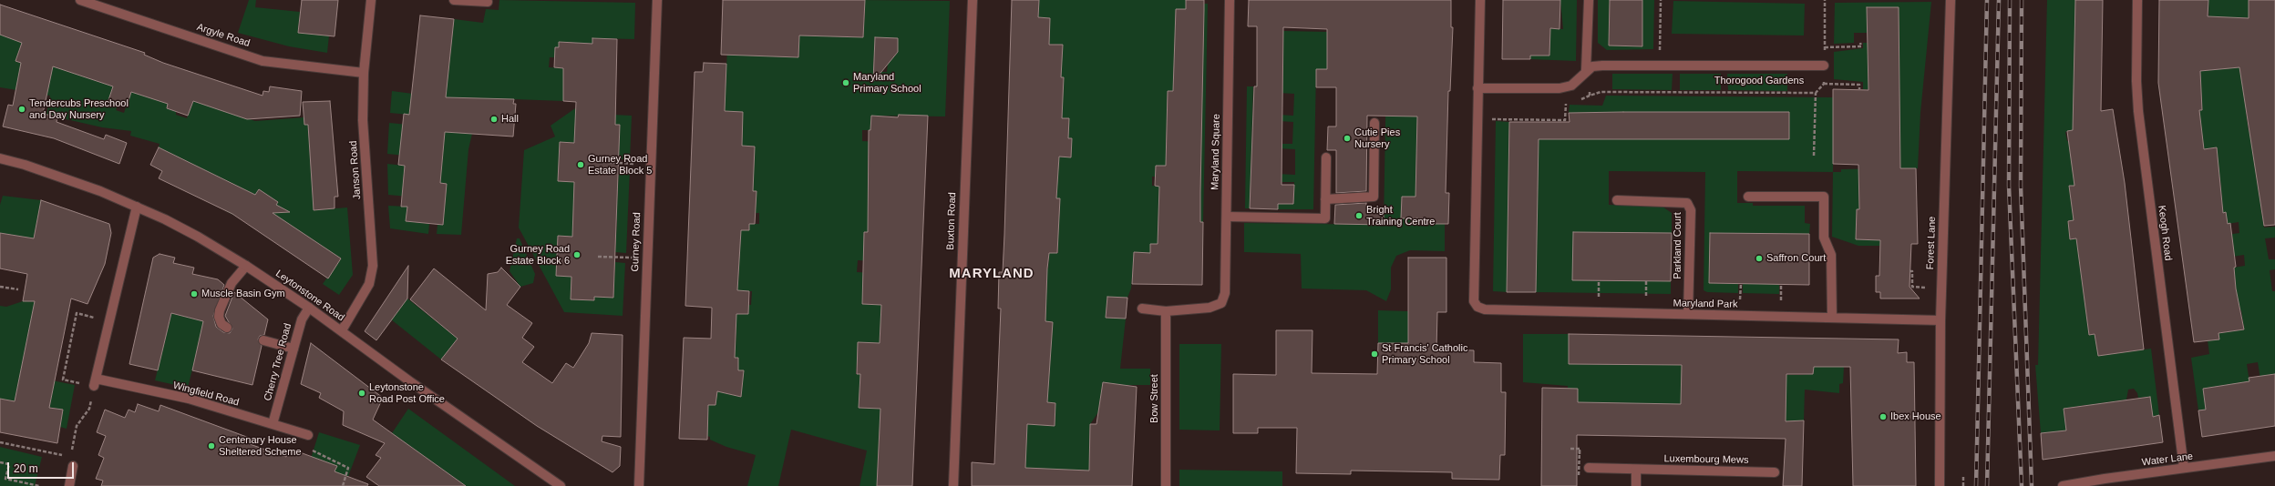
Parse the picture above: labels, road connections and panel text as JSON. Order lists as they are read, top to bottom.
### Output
{
  "streets": {
    "street": [
      "Argyle Road",
      "Thorogood Gardens",
      "Maryland Square",
      "Janson Road",
      "Buxton Road",
      "Keogh Road",
      "Gurney Road",
      "Forest Lane",
      "Parkland Court",
      "Leytonstone Road",
      "Maryland Park",
      "Cherry Tree Road",
      "Wingfield Road",
      "Bow Street",
      "Luxembourg Mews",
      "Water Lane"
    ]
  },
  "crossings": [
    ["Argyle Road", "Janson Road"],
    ["Maryland Square", "Bow Street"],
    ["Janson Road", "Leytonstone Road"],
    ["Keogh Road", "Water Lane"],
    ["Forest Lane", "Maryland Park"],
    ["Parkland Court", "Maryland Park"],
    ["Leytonstone Road", "Cherry Tree Road"],
    ["Cherry Tree Road", "Wingfield Road"]
  ],
  "districts": ["MARYLAND"],
  "places": [
    "Maryland Primary School",
    "Tendercubs Preschool and Day Nursery",
    "Hall",
    "Cutie Pies Nursery",
    "Gurney Road Estate Block 5",
    "Bright Training Centre",
    "Gurney Road Estate Block 6",
    "Saffron Court",
    "Muscle Basin Gym",
    "St Francis' Catholic Primary School",
    "Leytonstone Road Post Office",
    "Ibex House",
    "Centenary House Sheltered Scheme"
  ],
  "scale_bar": "20 m"
}
